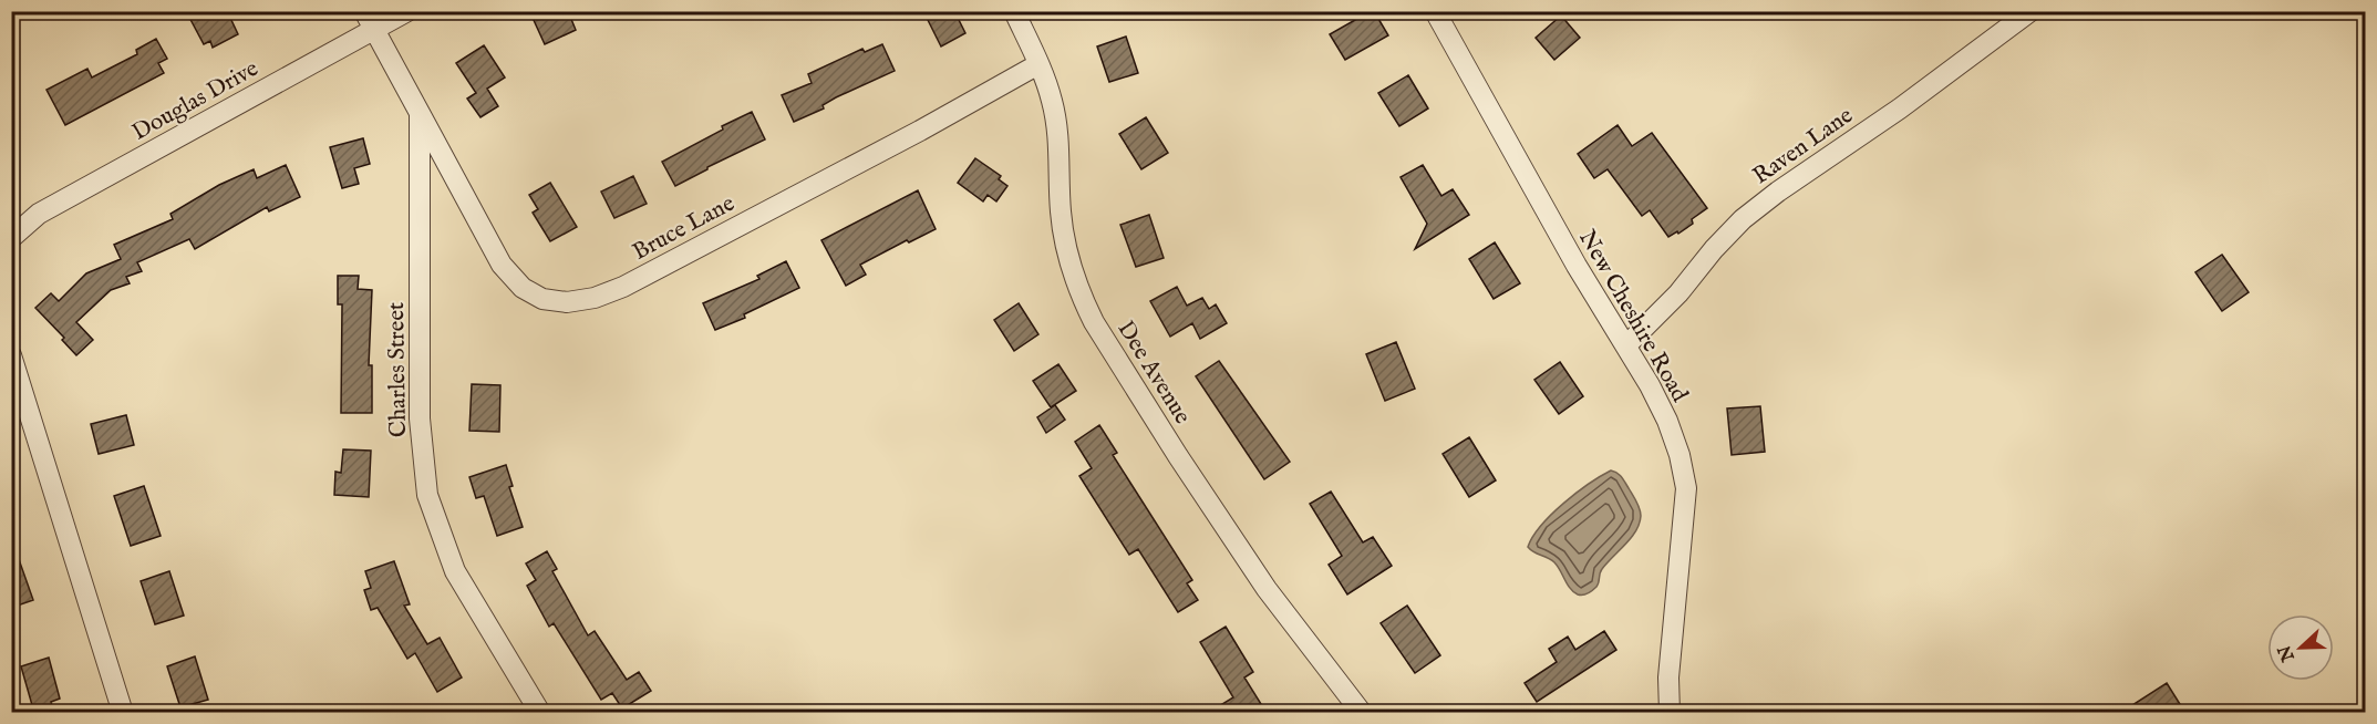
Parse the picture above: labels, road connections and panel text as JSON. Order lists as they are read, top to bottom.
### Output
{
  "streets": {
    "street": [
      "Douglas Drive",
      "Raven Lane",
      "Bruce Lane",
      "New Cheshire Road",
      "Charles Street",
      "Dee Avenue"
    ]
  },
  "crossings": [
    ["Douglas Drive", "Charles Street"],
    ["Raven Lane", "New Cheshire Road"],
    ["Bruce Lane", "Charles Street"],
    ["Bruce Lane", "Dee Avenue"]
  ],
  "north": "left"
}
